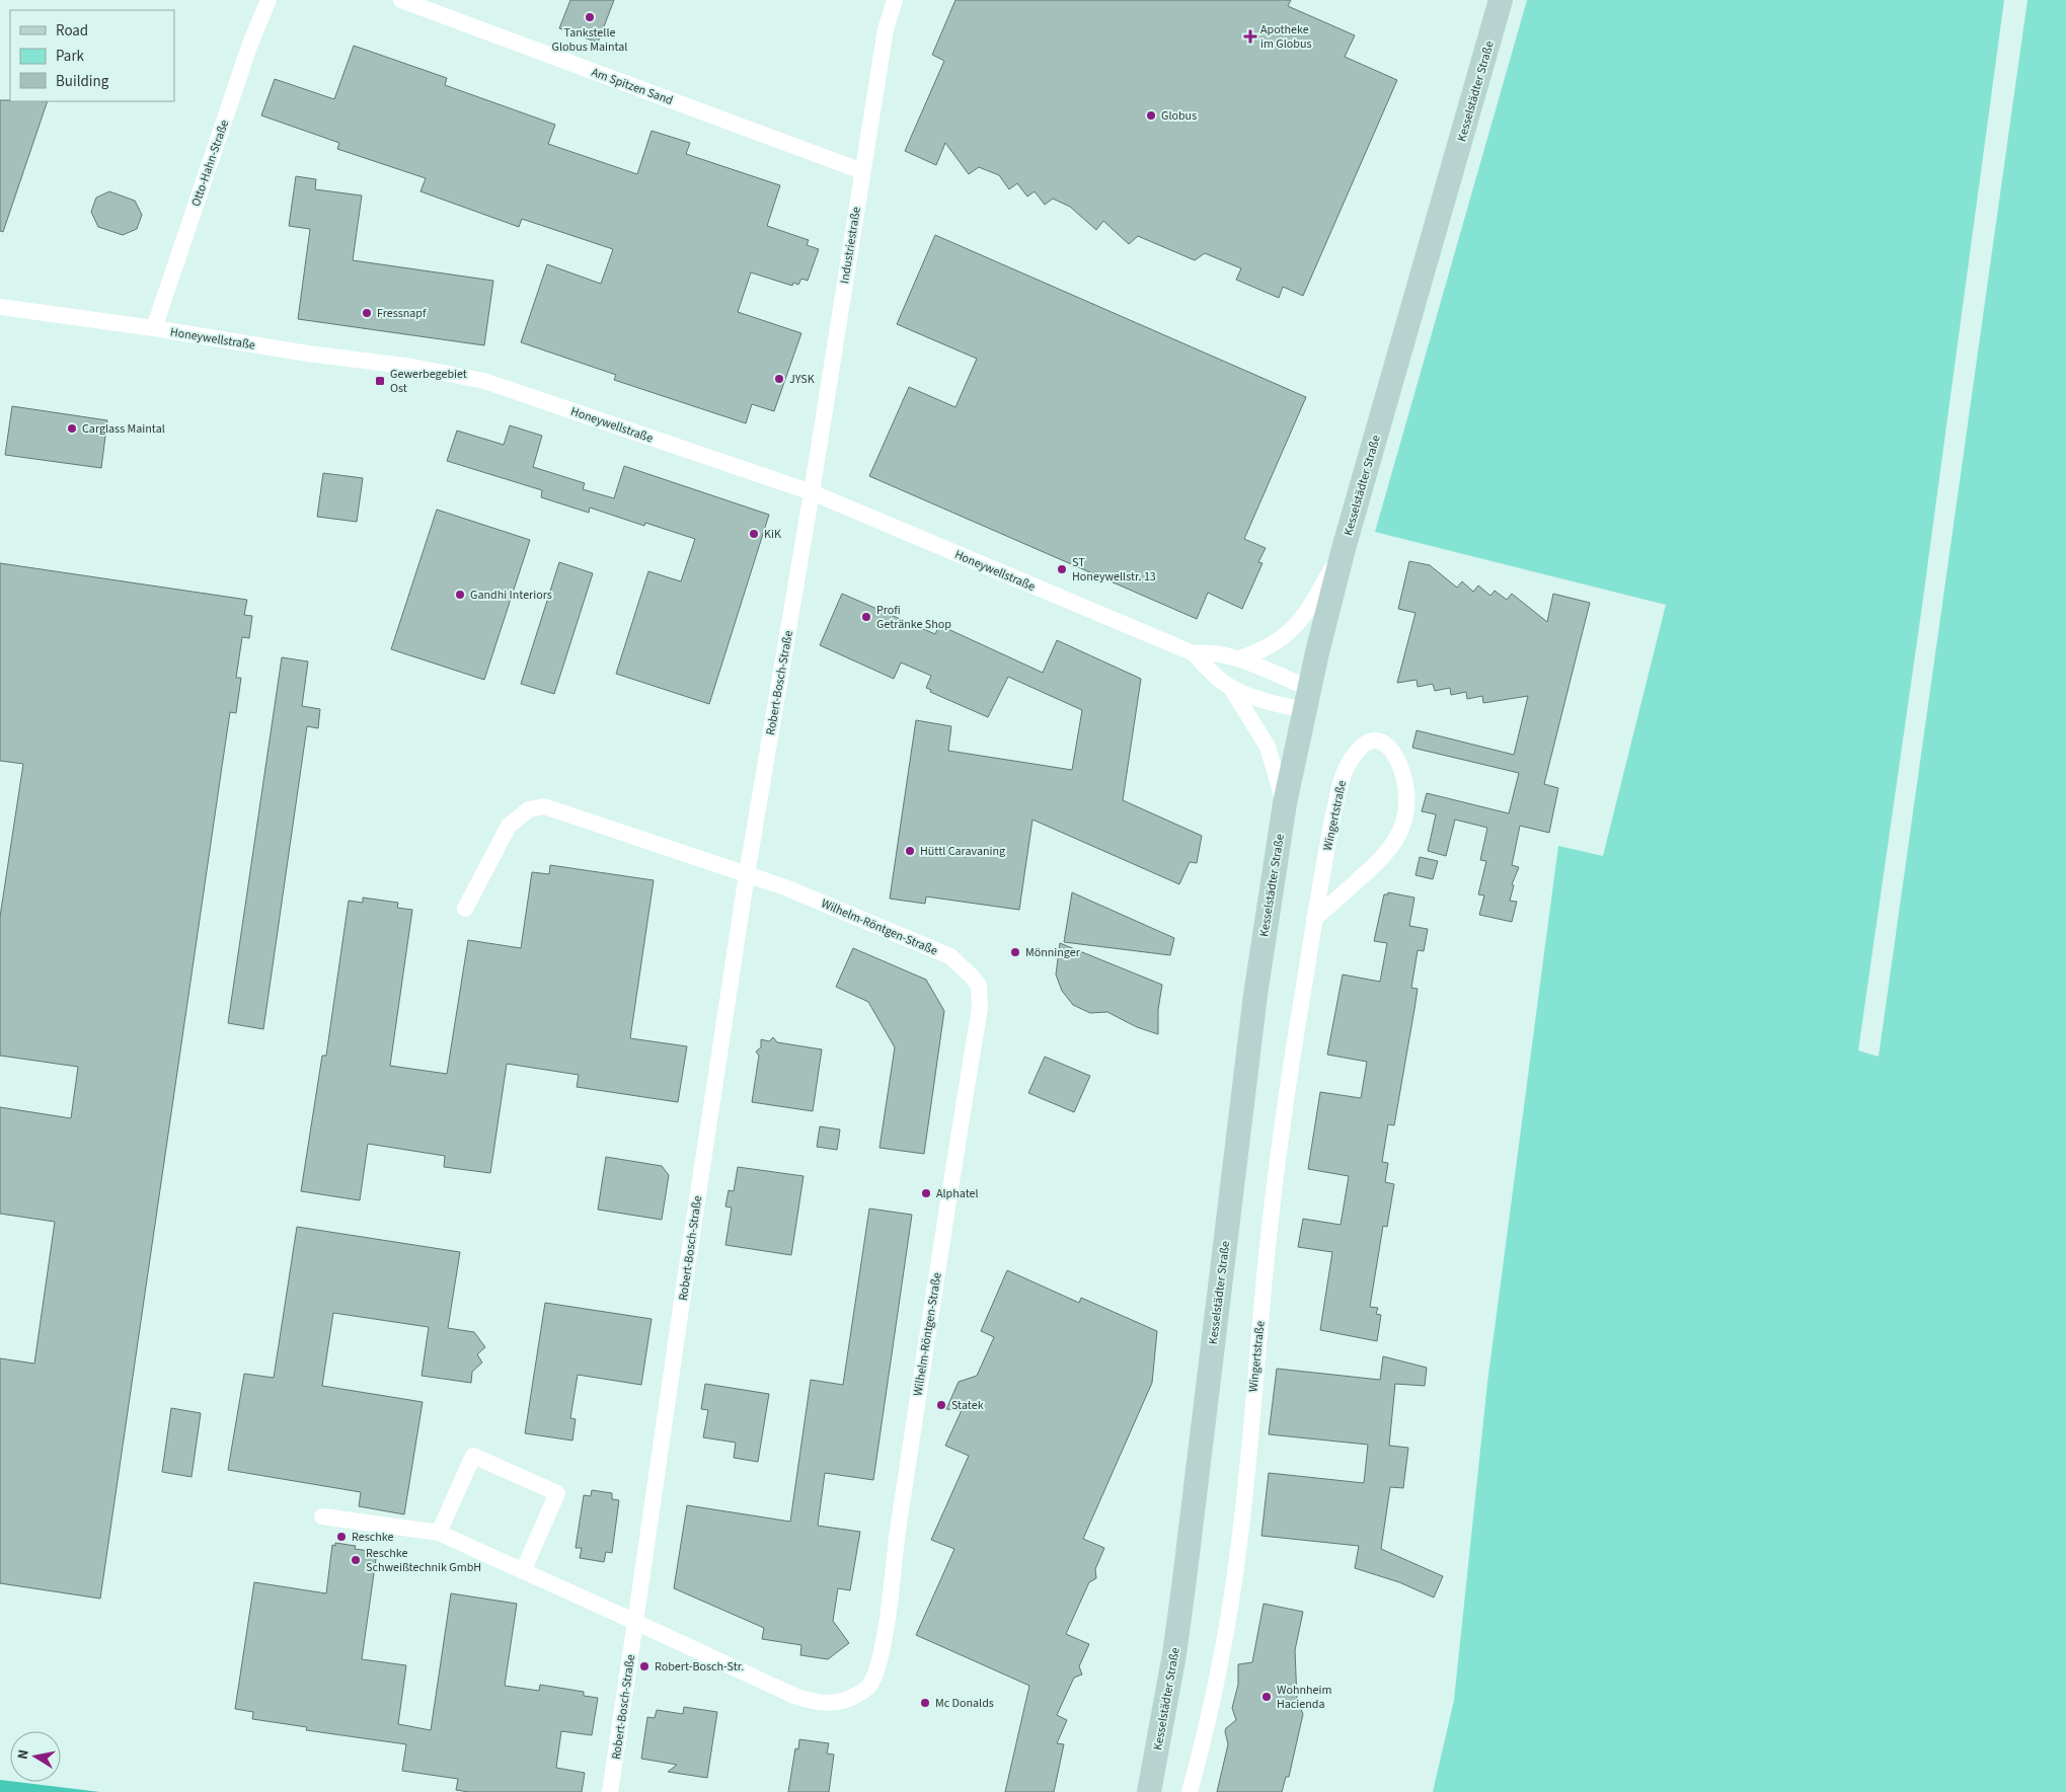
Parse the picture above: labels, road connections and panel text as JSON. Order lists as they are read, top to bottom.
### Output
{
  "streets": {
    "main road": ["Kesselstädter Straße"],
    "street": [
      "Am Spitzen Sand",
      "Otto-Hahn-Straße",
      "Industriestraße",
      "Honeywellstraße",
      "Robert-Bosch-Straße",
      "Wingertstraße",
      "Wilhelm-Röntgen-Straße"
    ]
  },
  "crossings": [
    ["Am Spitzen Sand", "Industriestraße"],
    ["Kesselstädter Straße", "Honeywellstraße"],
    ["Otto-Hahn-Straße", "Honeywellstraße"],
    ["Industriestraße", "Honeywellstraße"],
    ["Industriestraße", "Robert-Bosch-Straße"],
    ["Honeywellstraße", "Robert-Bosch-Straße"],
    ["Robert-Bosch-Straße", "Wilhelm-Röntgen-Straße"]
  ],
  "places": {
    "other": [
      "Tankstelle Globus Maintal",
      "Globus",
      "Fressnapf",
      "JYSK",
      "Carglass Maintal",
      "KiK",
      "ST Honeywellstr. 13",
      "Gandhi Interiors",
      "Profi Getränke Shop",
      "Hüttl Caravaning",
      "Mönninger",
      "Alphatel",
      "Statek",
      "Reschke",
      "Reschke Schweißtechnik GmbH",
      "Robert-Bosch-Str.",
      "Wohnheim Hacienda",
      "Mc Donalds"
    ],
    "health": ["Apotheke im Globus"],
    "transit": ["Gewerbegebiet Ost"]
  },
  "legend": ["Road", "Park", "Building"],
  "north": "left"
}
